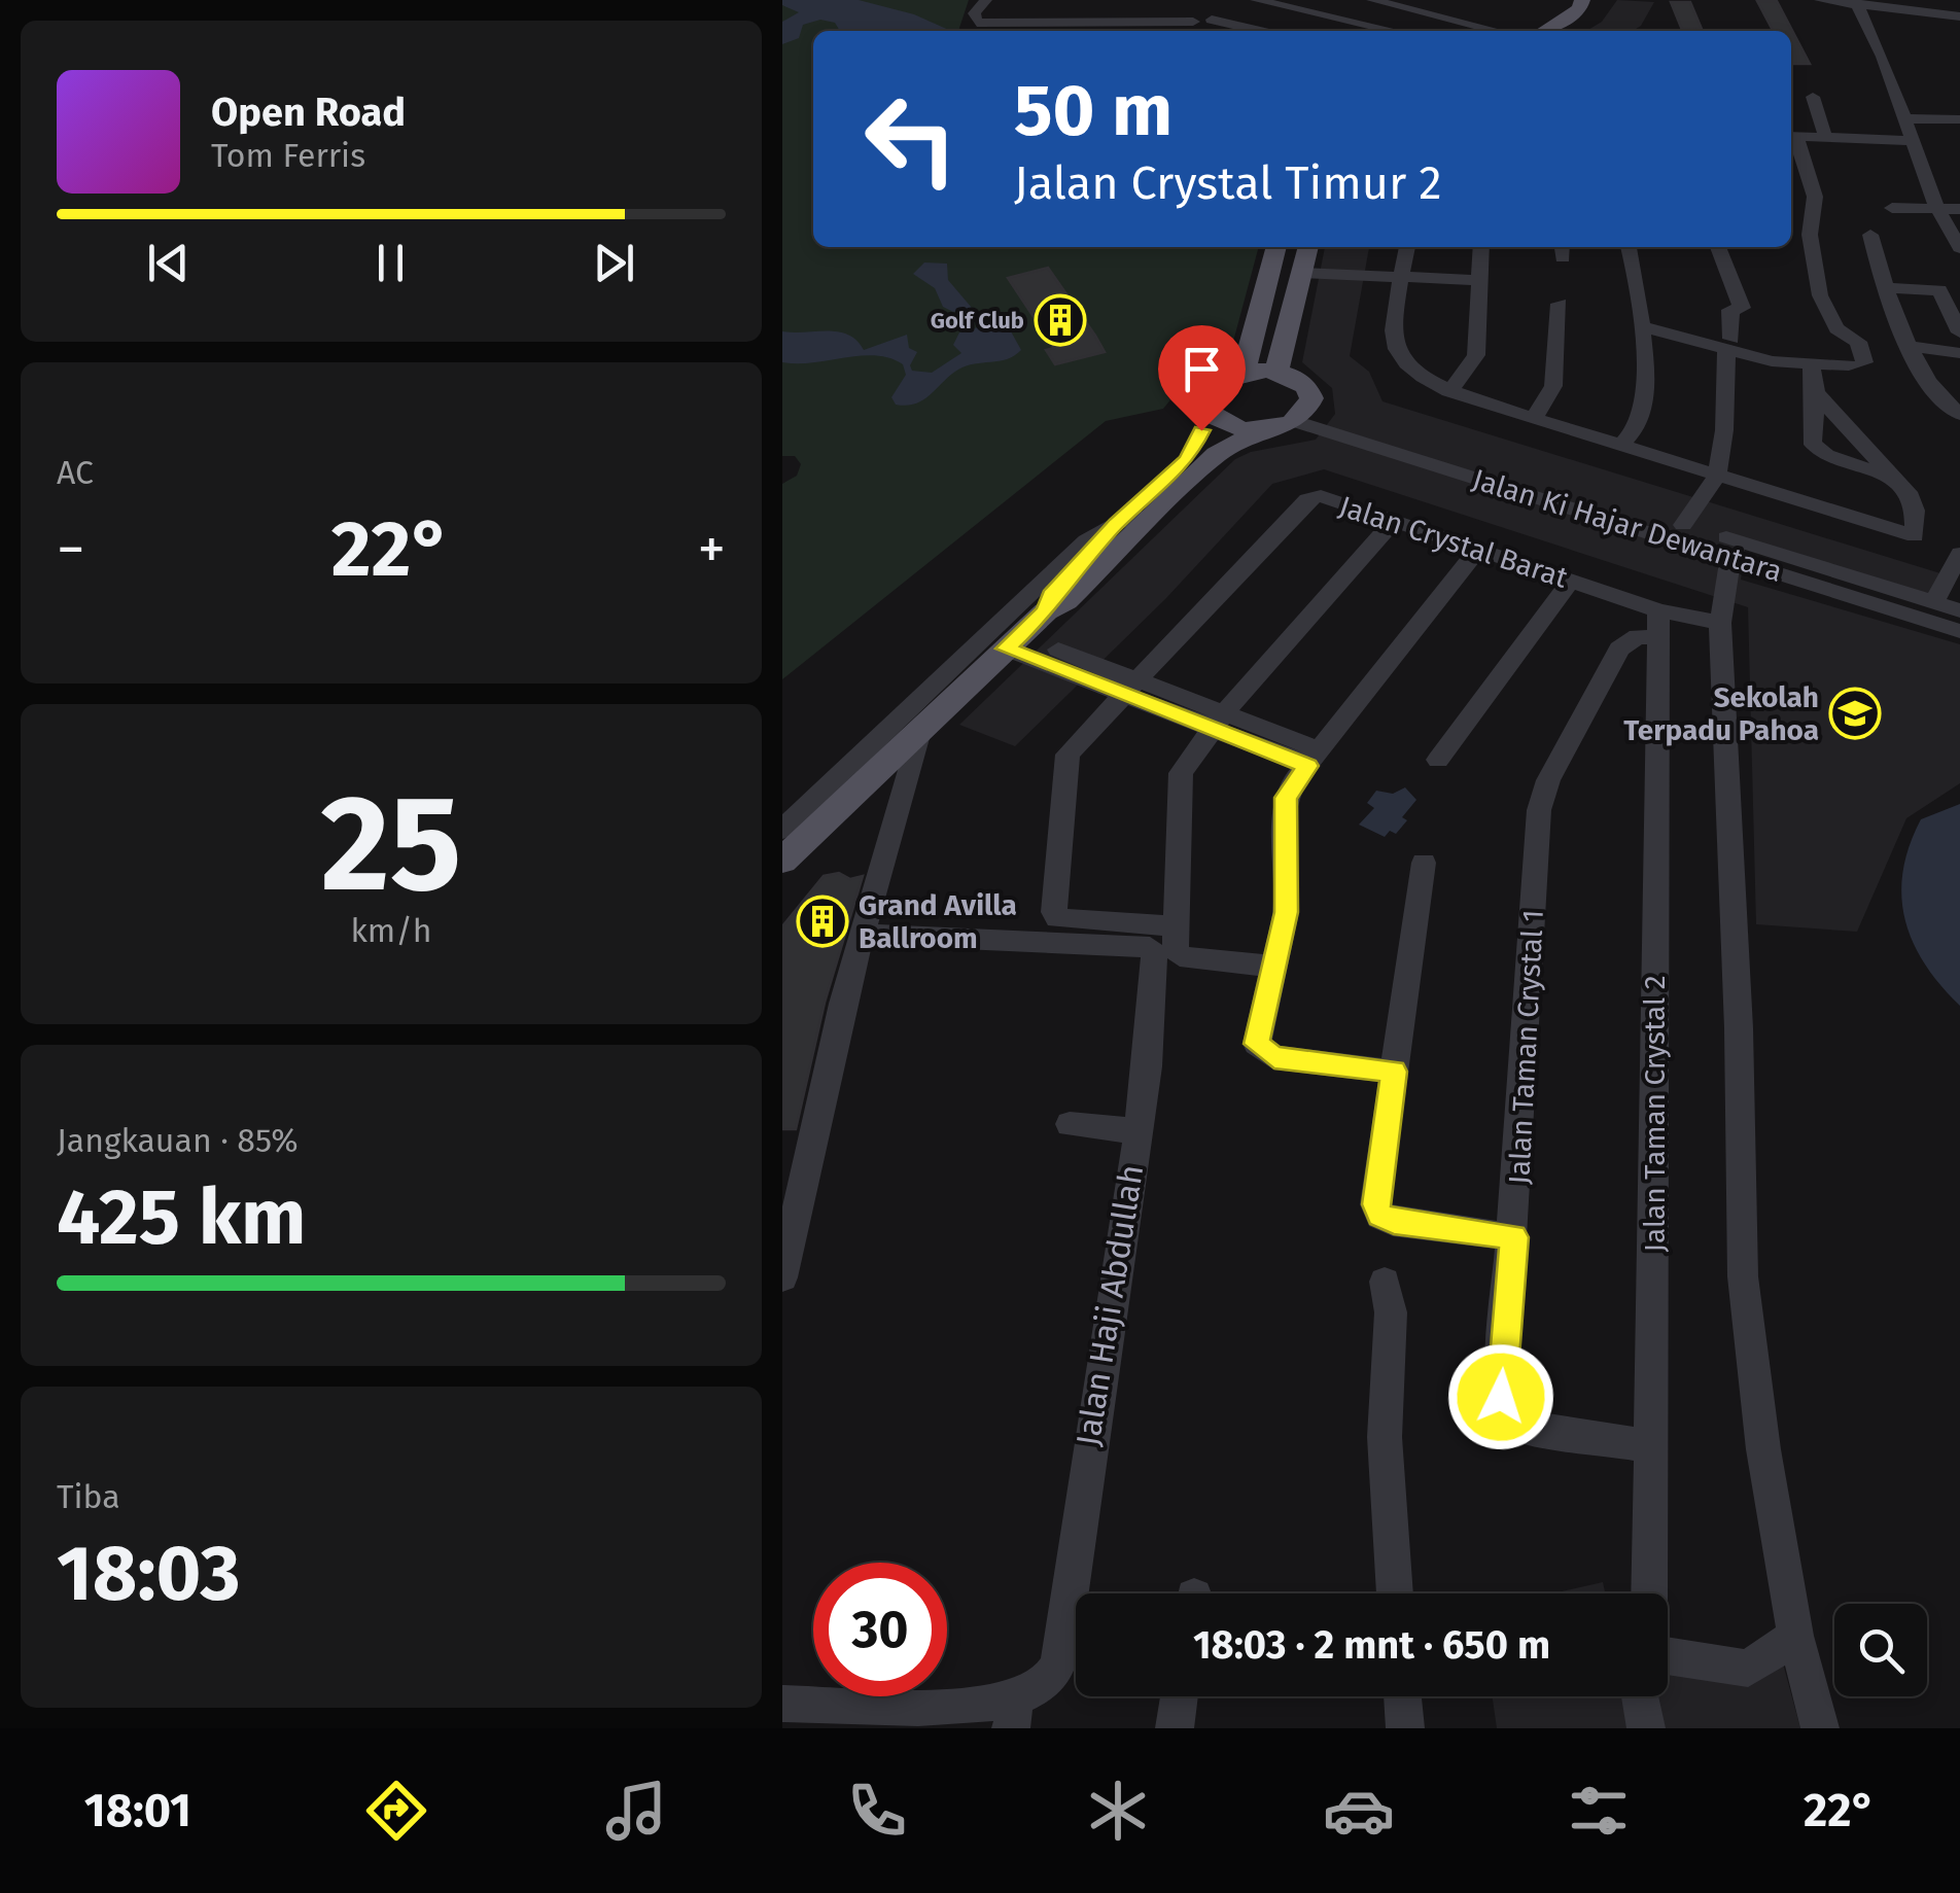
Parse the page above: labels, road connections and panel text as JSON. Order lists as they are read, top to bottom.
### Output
{
  "streets": {
    "street": [
      "Jalan Ki Hajar Dewantara",
      "Jalan Crystal Barat",
      "Jalan Taman Crystal 1",
      "Jalan Taman Crystal 2",
      "Jalan Haji Abdullah"
    ]
  },
  "crossings": [
    ["Jalan Crystal Barat", "Jalan Taman Crystal 1"],
    ["Jalan Crystal Barat", "Jalan Taman Crystal 2"],
    ["Jalan Taman Crystal 1", "Jalan Taman Crystal 2"]
  ],
  "places": {
    "building": ["Golf Club", "Grand Avilla Ballroom"],
    "school or university": ["Sekolah Terpadu Pahoa"]
  },
  "page": {
    "turn": ["50 m", "Jalan Crystal Timur 2"],
    "song": ["Open Road", "Tom Ferris"],
    "tile": [
      "AC",
      ["25", "km/h"],
      ["Jangkauan · 85%", "425 km"],
      ["Tiba", "18:03"]
    ],
    "heat": ["−", "22°", "+"],
    "limit": "30",
    "trip": "18:03 · 2 mnt · 650 m",
    "tabs": ["18:01", "22°"]
  }
}
